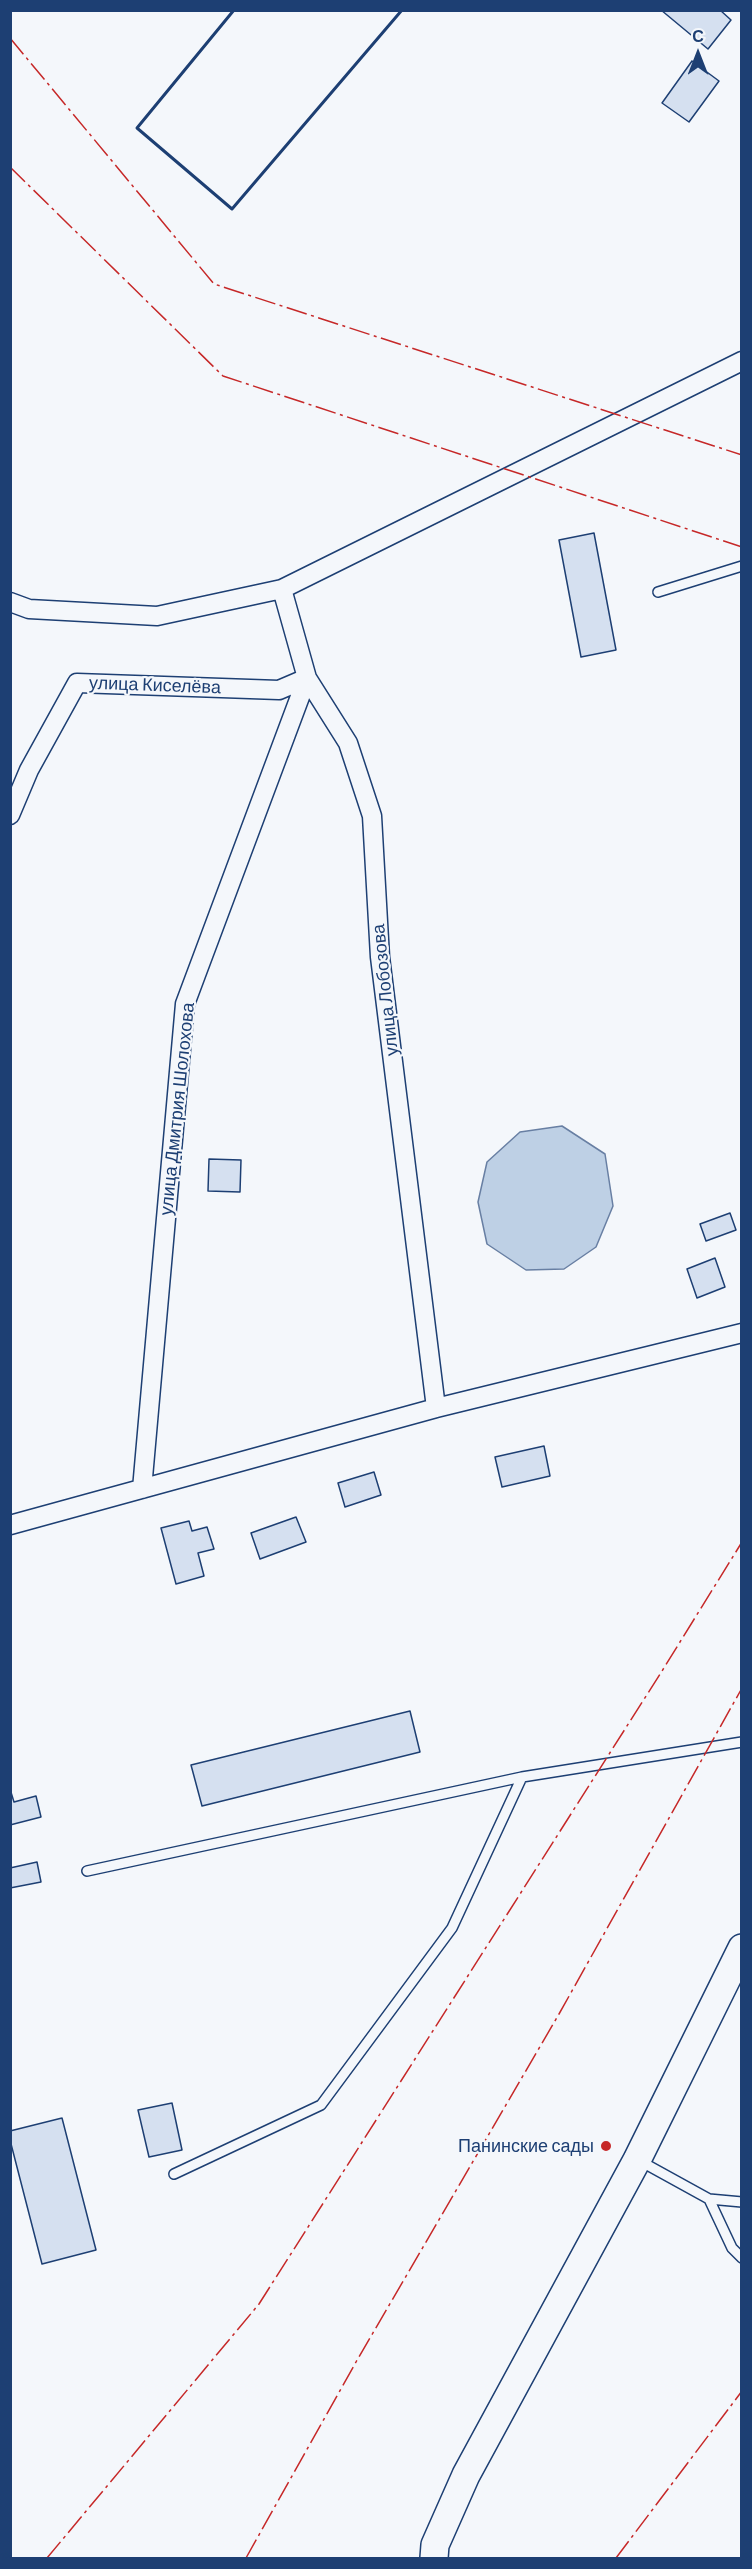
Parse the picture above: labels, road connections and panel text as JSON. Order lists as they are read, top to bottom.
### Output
{
  "streets": {
    "street": ["улица Киселёва", "улица Лобозова", "улица Дмитрия Шолохова"]
  },
  "crossings": [
    ["улица Киселёва", "улица Лобозова"],
    ["улица Киселёва", "улица Дмитрия Шолохова"],
    ["улица Лобозова", "улица Дмитрия Шолохова"]
  ],
  "places": ["Панинские сады"],
  "north": "top"
}
